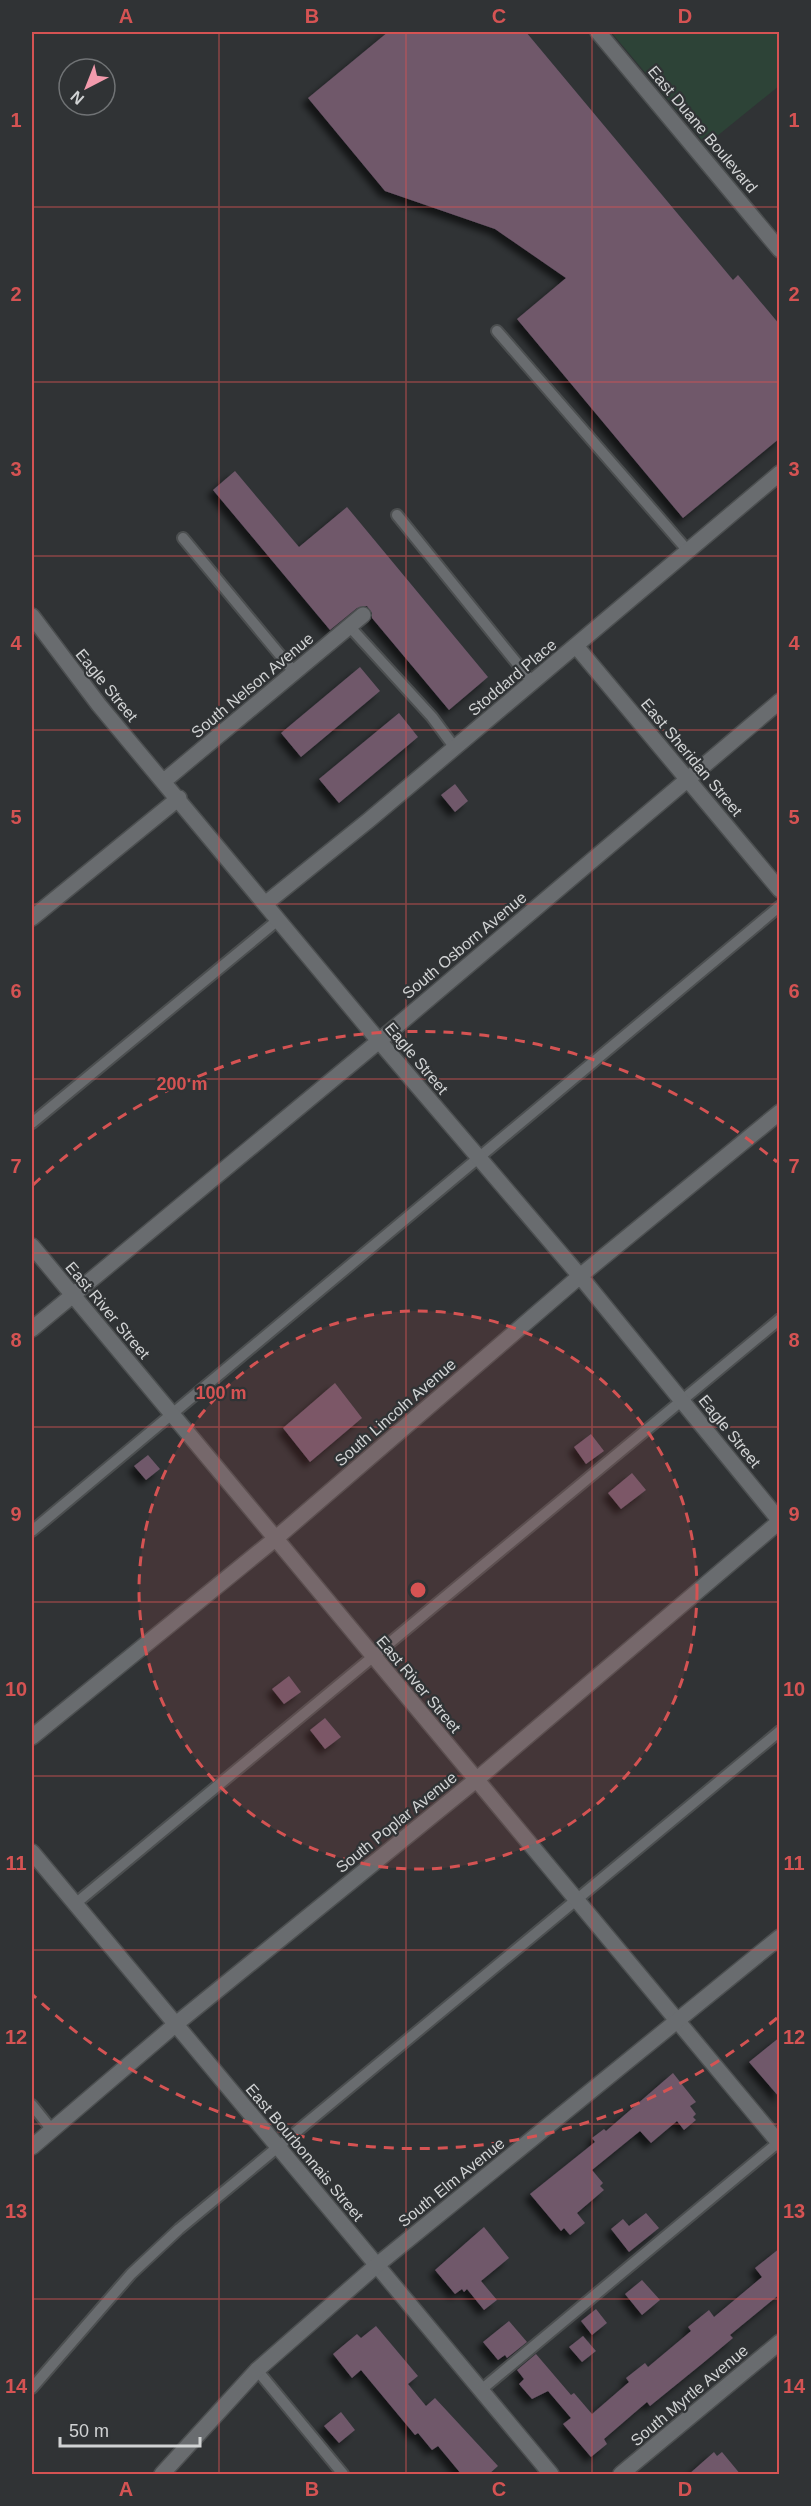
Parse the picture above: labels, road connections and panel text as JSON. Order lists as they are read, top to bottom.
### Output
{
  "streets": {
    "street": [
      "East Duane Boulevard",
      "Stoddard Place",
      "Eagle Street",
      "South Nelson Avenue",
      "East Sheridan Street",
      "South Osborn Avenue",
      "East River Street",
      "South Lincoln Avenue",
      "South Poplar Avenue",
      "East Bourbonnais Street",
      "South Elm Avenue",
      "South Myrtle Avenue"
    ]
  },
  "crossings": [
    ["Stoddard Place", "Eagle Street"],
    ["Stoddard Place", "East Sheridan Street"],
    ["Eagle Street", "South Nelson Avenue"],
    ["Eagle Street", "South Osborn Avenue"],
    ["Eagle Street", "South Lincoln Avenue"],
    ["Eagle Street", "South Poplar Avenue"],
    ["East Sheridan Street", "South Osborn Avenue"],
    ["South Osborn Avenue", "East River Street"],
    ["East River Street", "South Lincoln Avenue"],
    ["East River Street", "South Poplar Avenue"],
    ["East River Street", "South Elm Avenue"],
    ["South Poplar Avenue", "East Bourbonnais Street"],
    ["East Bourbonnais Street", "South Elm Avenue"]
  ],
  "scale_bar": "50 m",
  "north": "bottom left",
  "grid": {
    "columns": [
      "A",
      "B",
      "C",
      "D"
    ],
    "rows": [
      "1",
      "2",
      "3",
      "4",
      "5",
      "6",
      "7",
      "8",
      "9",
      "10",
      "11",
      "12",
      "13",
      "14"
    ]
  },
  "rings": ["200 m", "100 m"]
}
